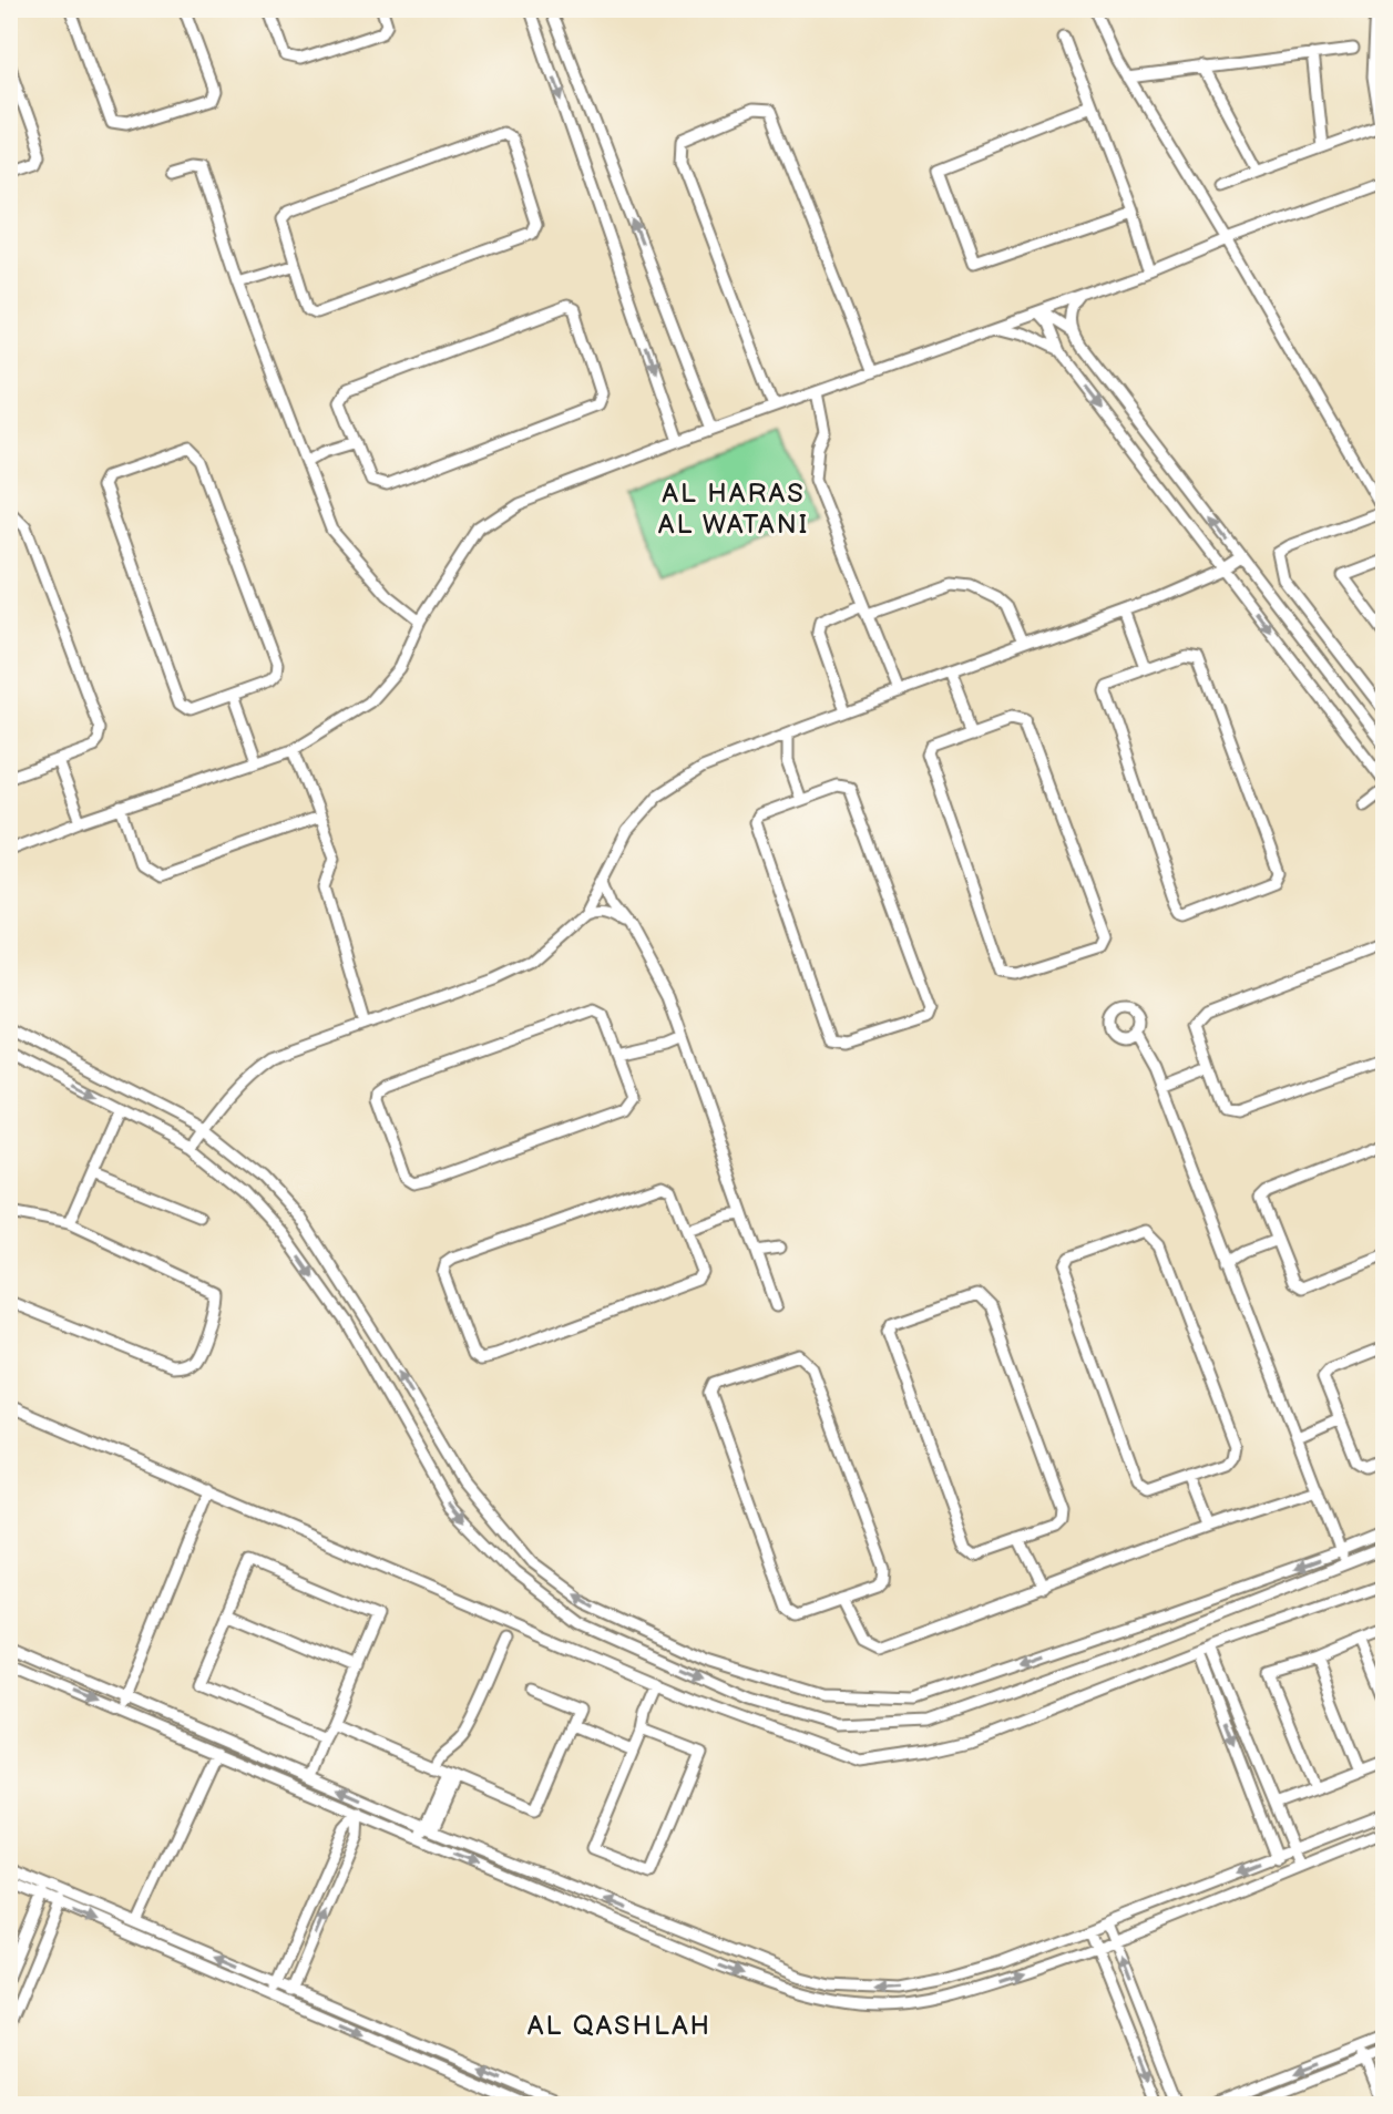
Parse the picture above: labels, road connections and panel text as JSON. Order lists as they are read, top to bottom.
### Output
{
  "districts": ["AL HARAS AL WATANI", "AL QASHLAH"]
}
